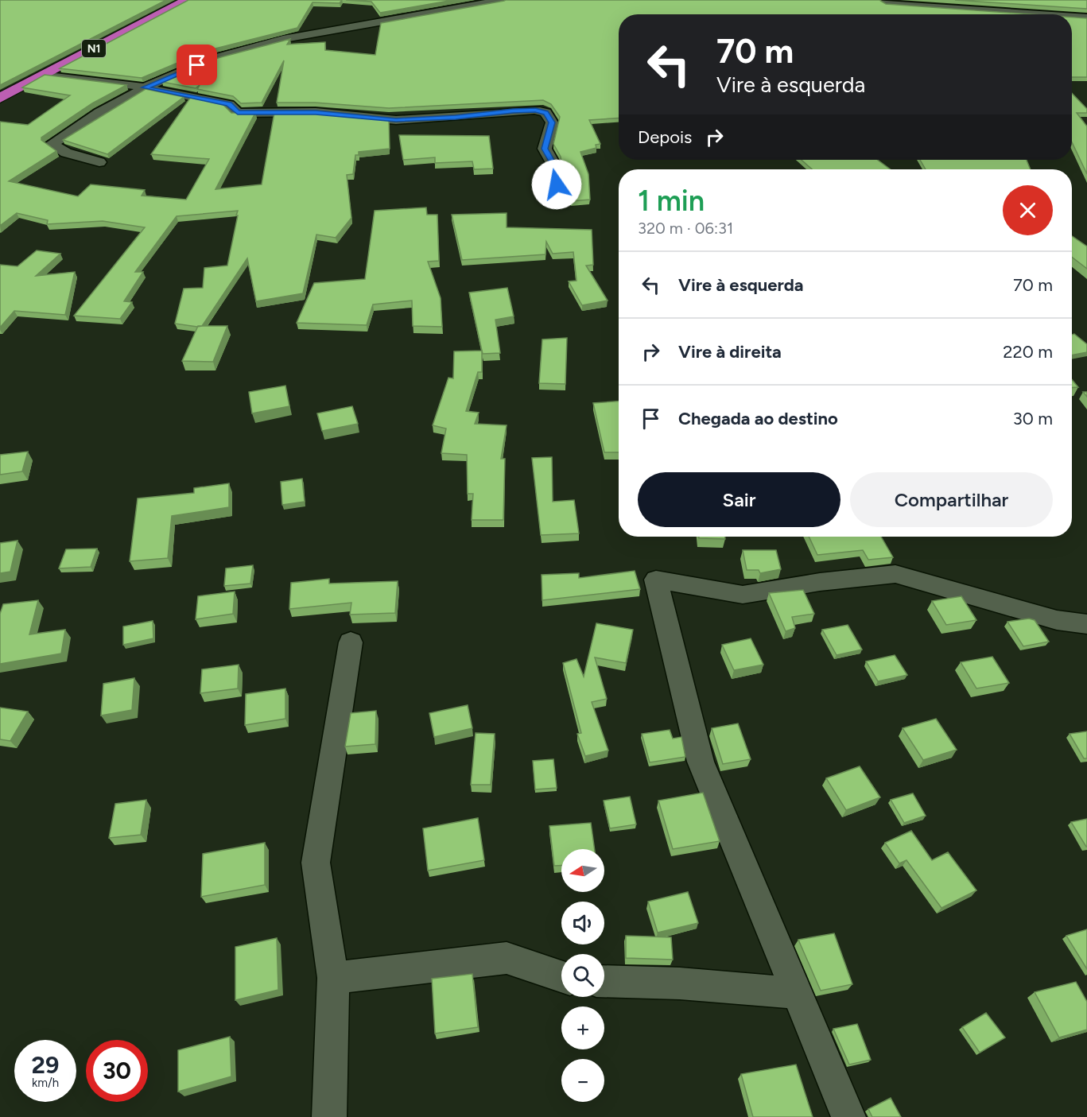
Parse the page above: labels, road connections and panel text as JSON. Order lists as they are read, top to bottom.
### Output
{
  "streets": {
    "highway": ["N1"]
  },
  "north": "left",
  "page": {
    "turn": ["70 m", "Vire à esquerda"],
    "then": "Depois",
    "heading": ["1 min", "320 m · 06:31"],
    "list": [
      {
        "name": "Vire à esquerda",
        "value": "70 m"
      },
      {
        "name": "Vire à direita",
        "value": "220 m"
      },
      {
        "name": "Chegada ao destino",
        "value": "30 m"
      }
    ],
    "buttons": ["Sair", "Compartilhar"],
    "map_buttons": ["+", "−"],
    "speed": "29 km/h",
    "limit": "30"
  }
}
